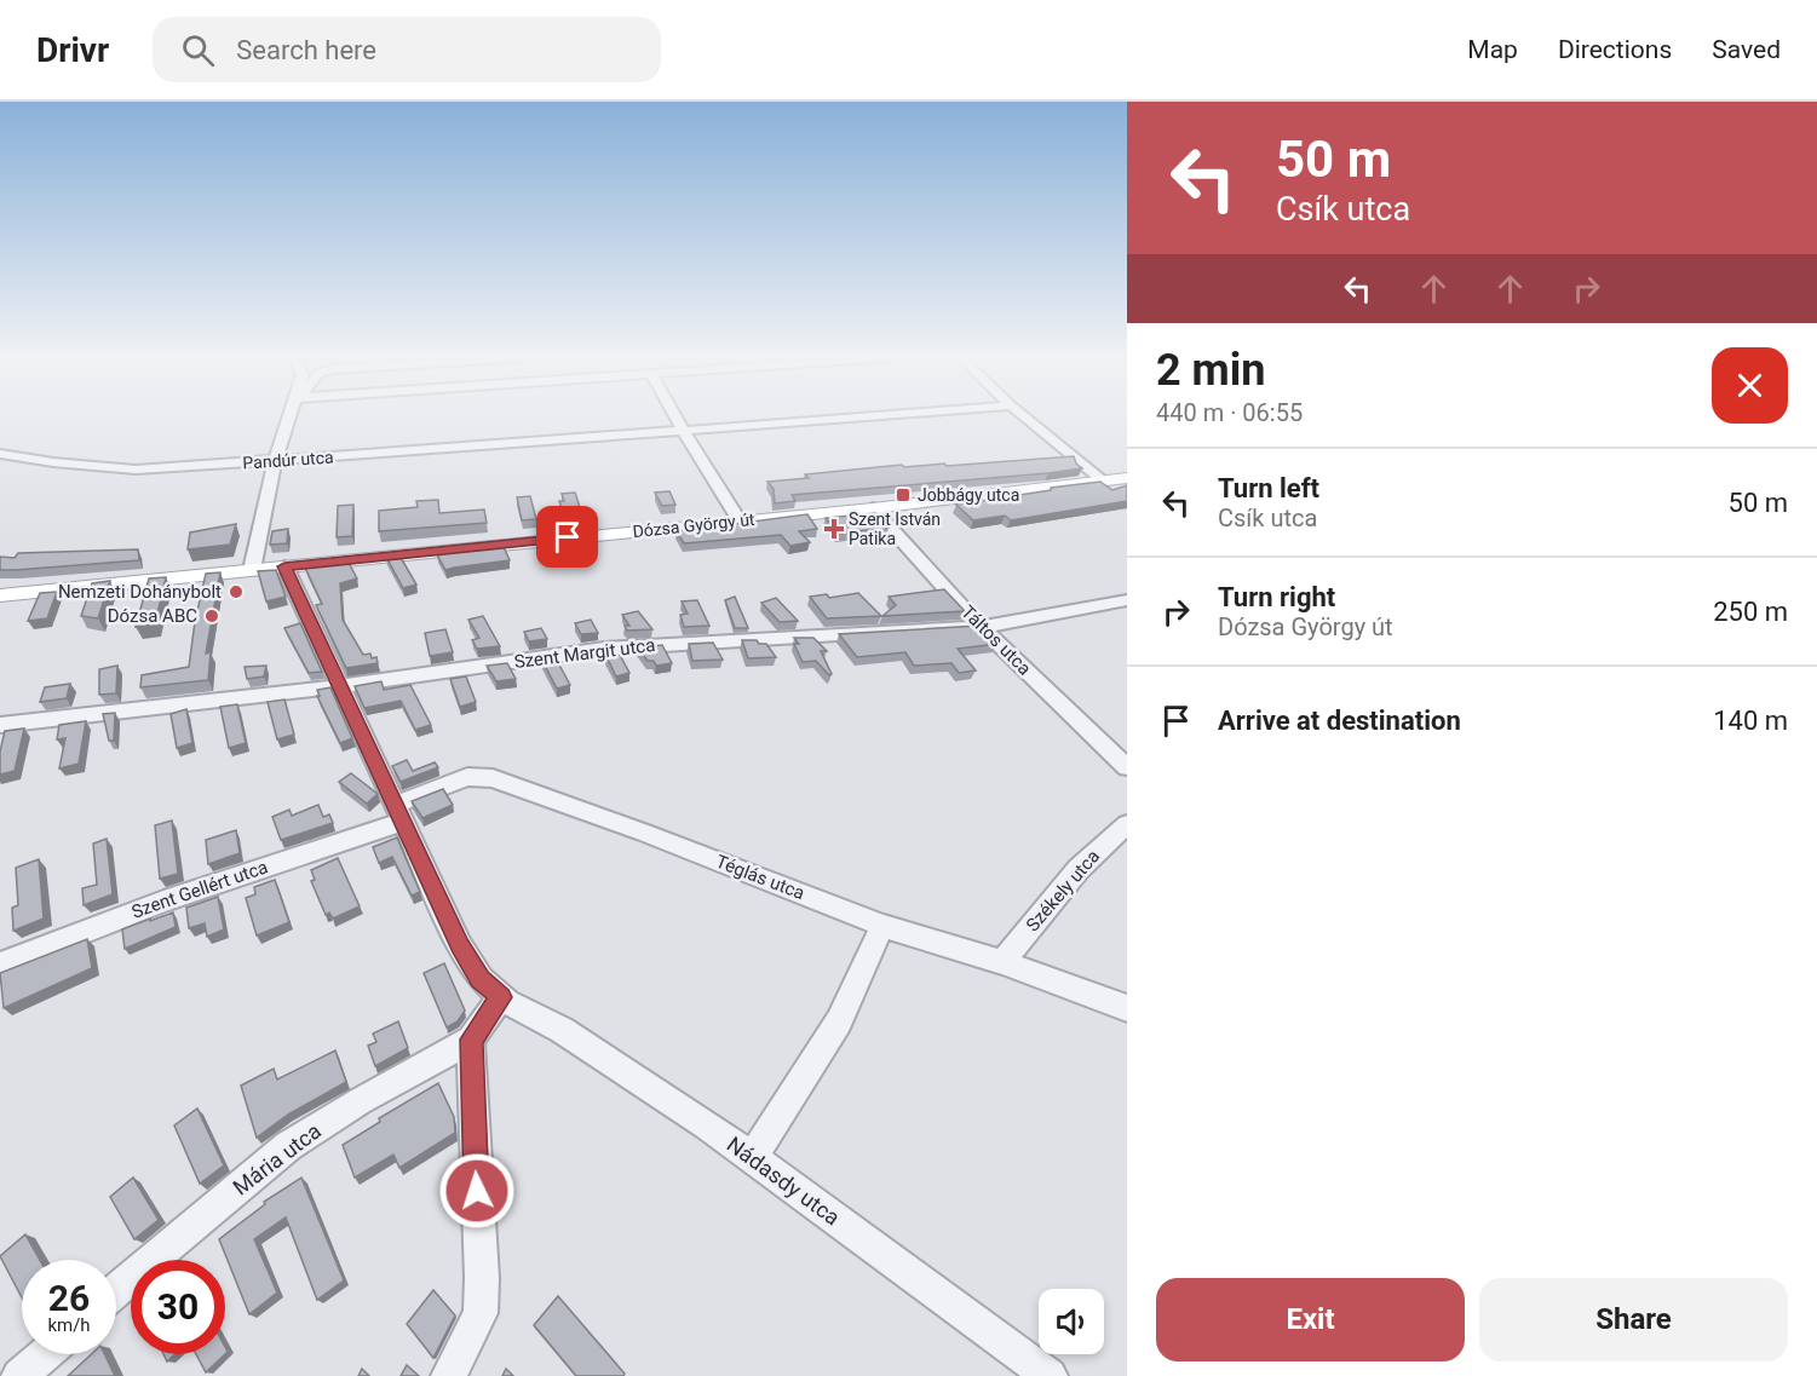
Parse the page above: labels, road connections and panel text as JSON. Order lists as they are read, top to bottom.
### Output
{
  "streets": {
    "main road": ["Dózsa György út"],
    "street": [
      "Pandúr utca",
      "Táltos utca",
      "Szent Margit utca",
      "Téglás utca",
      "Szent Gellért utca",
      "Székely utca",
      "Mária utca",
      "Nádasdy utca"
    ]
  },
  "crossings": [
    ["Dózsa György út", "Táltos utca"],
    ["Dózsa György út", "Nádasdy utca"],
    ["Táltos utca", "Szent Margit utca"],
    ["Szent Margit utca", "Nádasdy utca"],
    ["Téglás utca", "Szent Gellért utca"],
    ["Téglás utca", "Székely utca"],
    ["Téglás utca", "Nádasdy utca"],
    ["Szent Gellért utca", "Nádasdy utca"]
  ],
  "places": {
    "transit": ["Jobbágy utca"],
    "health": ["Szent István Patika"],
    "other": ["Nemzeti Dohánybolt", "Dózsa ABC"]
  },
  "page": {
    "header": "Drivr",
    "search": "Search here",
    "nav": ["Map", "Directions", "Saved"],
    "turn": ["50 m", "Csík utca"],
    "heading": ["2 min", "440 m · 06:55"],
    "list": [
      {
        "name": "Turn left",
        "note": "Csík utca",
        "value": "50 m"
      },
      {
        "name": "Turn right",
        "note": "Dózsa György út",
        "value": "250 m"
      },
      {
        "name": "Arrive at destination",
        "value": "140 m"
      }
    ],
    "speed": "26 km/h",
    "limit": "30",
    "buttons": ["Exit", "Share"]
  }
}
